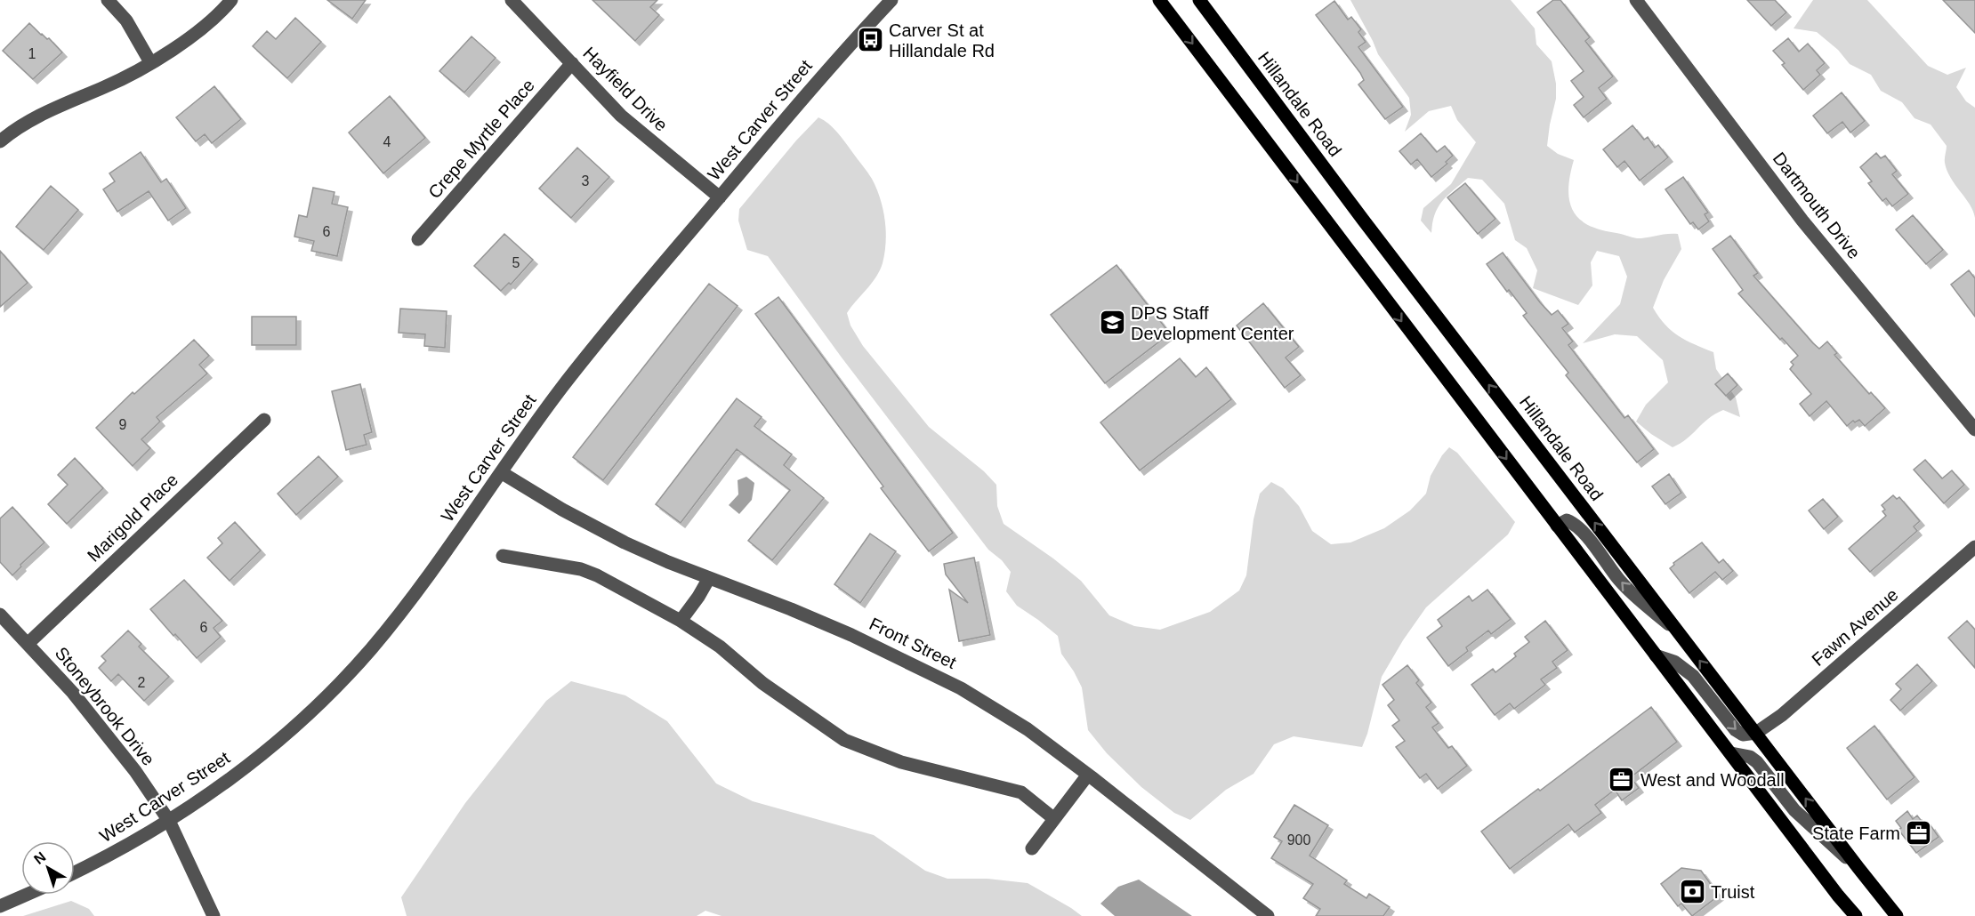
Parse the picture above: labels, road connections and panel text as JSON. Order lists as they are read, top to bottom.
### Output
{
  "streets": {
    "main road": ["Hillandale Road"],
    "street": [
      "Hayfield Drive",
      "West Carver Street",
      "Crepe Myrtle Place",
      "Dartmouth Drive",
      "Marigold Place",
      "Fawn Avenue",
      "Front Street",
      "Stoneybrook Drive"
    ]
  },
  "crossings": [
    ["Hayfield Drive", "West Carver Street"],
    ["Hayfield Drive", "Crepe Myrtle Place"],
    ["Hillandale Road", "Fawn Avenue"],
    ["West Carver Street", "Front Street"],
    ["West Carver Street", "Stoneybrook Drive"],
    ["Marigold Place", "Stoneybrook Drive"]
  ],
  "places": {
    "bus stop": ["Carver St at Hillandale Rd"],
    "school or university": ["DPS Staff Development Center"],
    "office": ["West and Woodall", "State Farm"],
    "bank": ["Truist"]
  },
  "house_numbers": [
    "1",
    "4",
    "3",
    "6",
    "5",
    "9",
    "6",
    "2",
    "900"
  ],
  "north": "top left"
}
